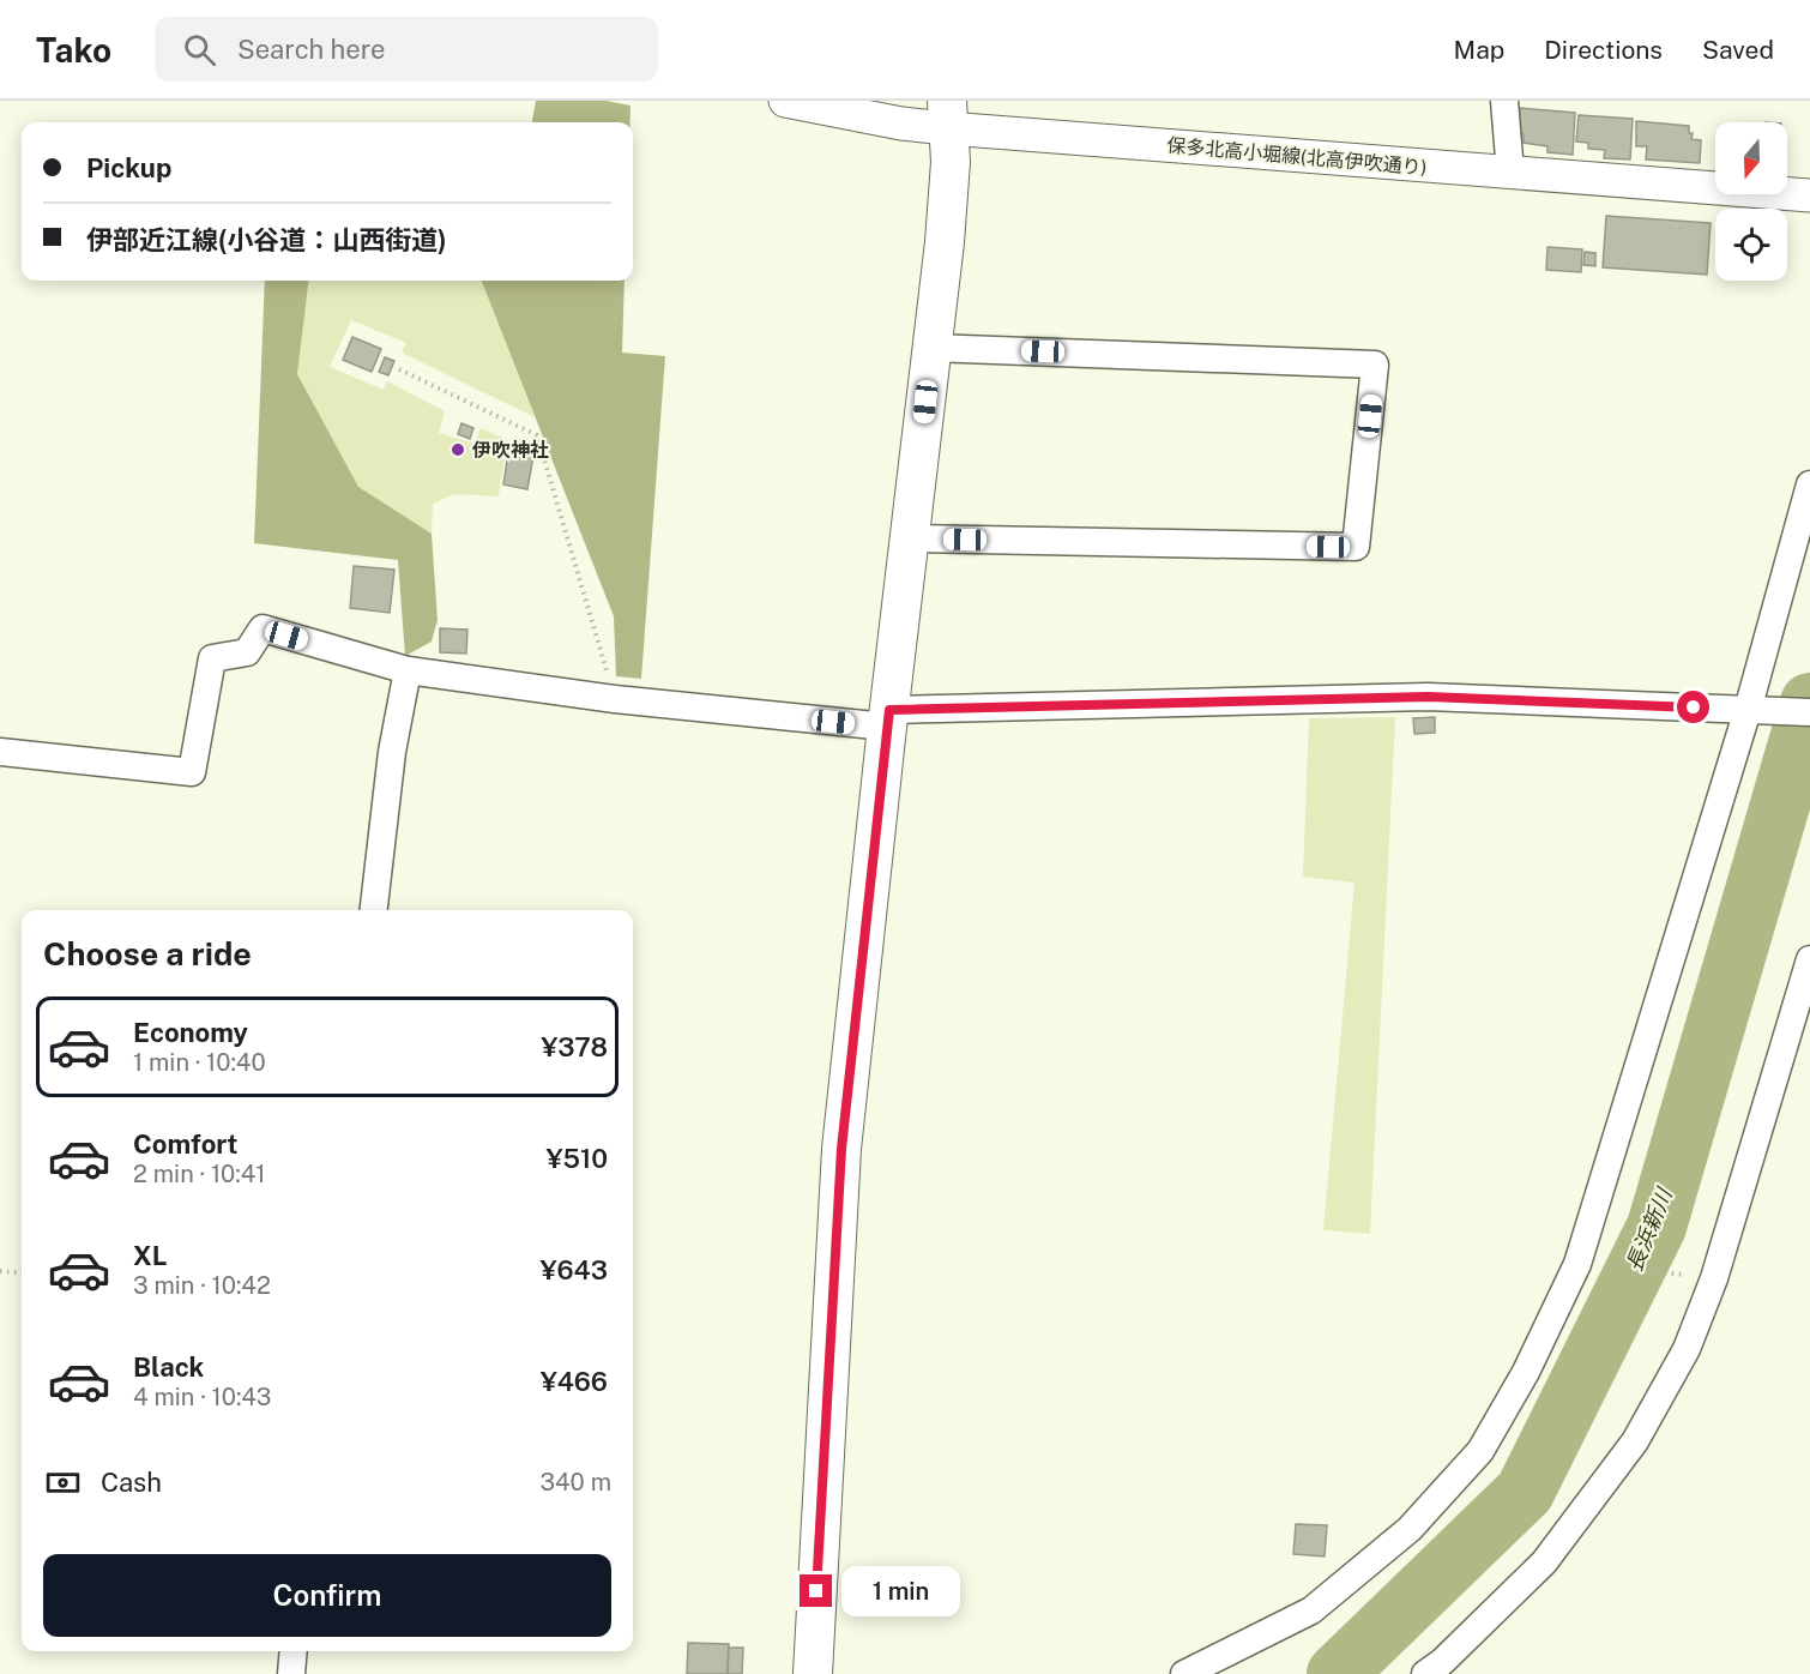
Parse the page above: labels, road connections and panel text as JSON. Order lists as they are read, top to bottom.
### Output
{
  "streets": {
    "street": ["保多北高小堀線(北高伊吹通り)"]
  },
  "water": ["長浜新川"],
  "places": ["伊吹神社"],
  "north": "bottom",
  "page": {
    "header": "Tako",
    "search": "Search here",
    "nav": ["Map", "Directions", "Saved"],
    "banner": ["Pickup", "伊部近江線(小谷道：山西街道)"],
    "heading": "Choose a ride",
    "list": [
      {
        "name": "Economy",
        "note": "1 min · 10:40",
        "value": "¥378"
      },
      {
        "name": "Comfort",
        "note": "2 min · 10:41",
        "value": "¥510"
      },
      {
        "name": "XL",
        "note": "3 min · 10:42",
        "value": "¥643"
      },
      {
        "name": "Black",
        "note": "4 min · 10:43",
        "value": "¥466"
      }
    ],
    "pay": ["Cash", "340 m"],
    "buttons": "Confirm",
    "bubble": "1 min"
  }
}
